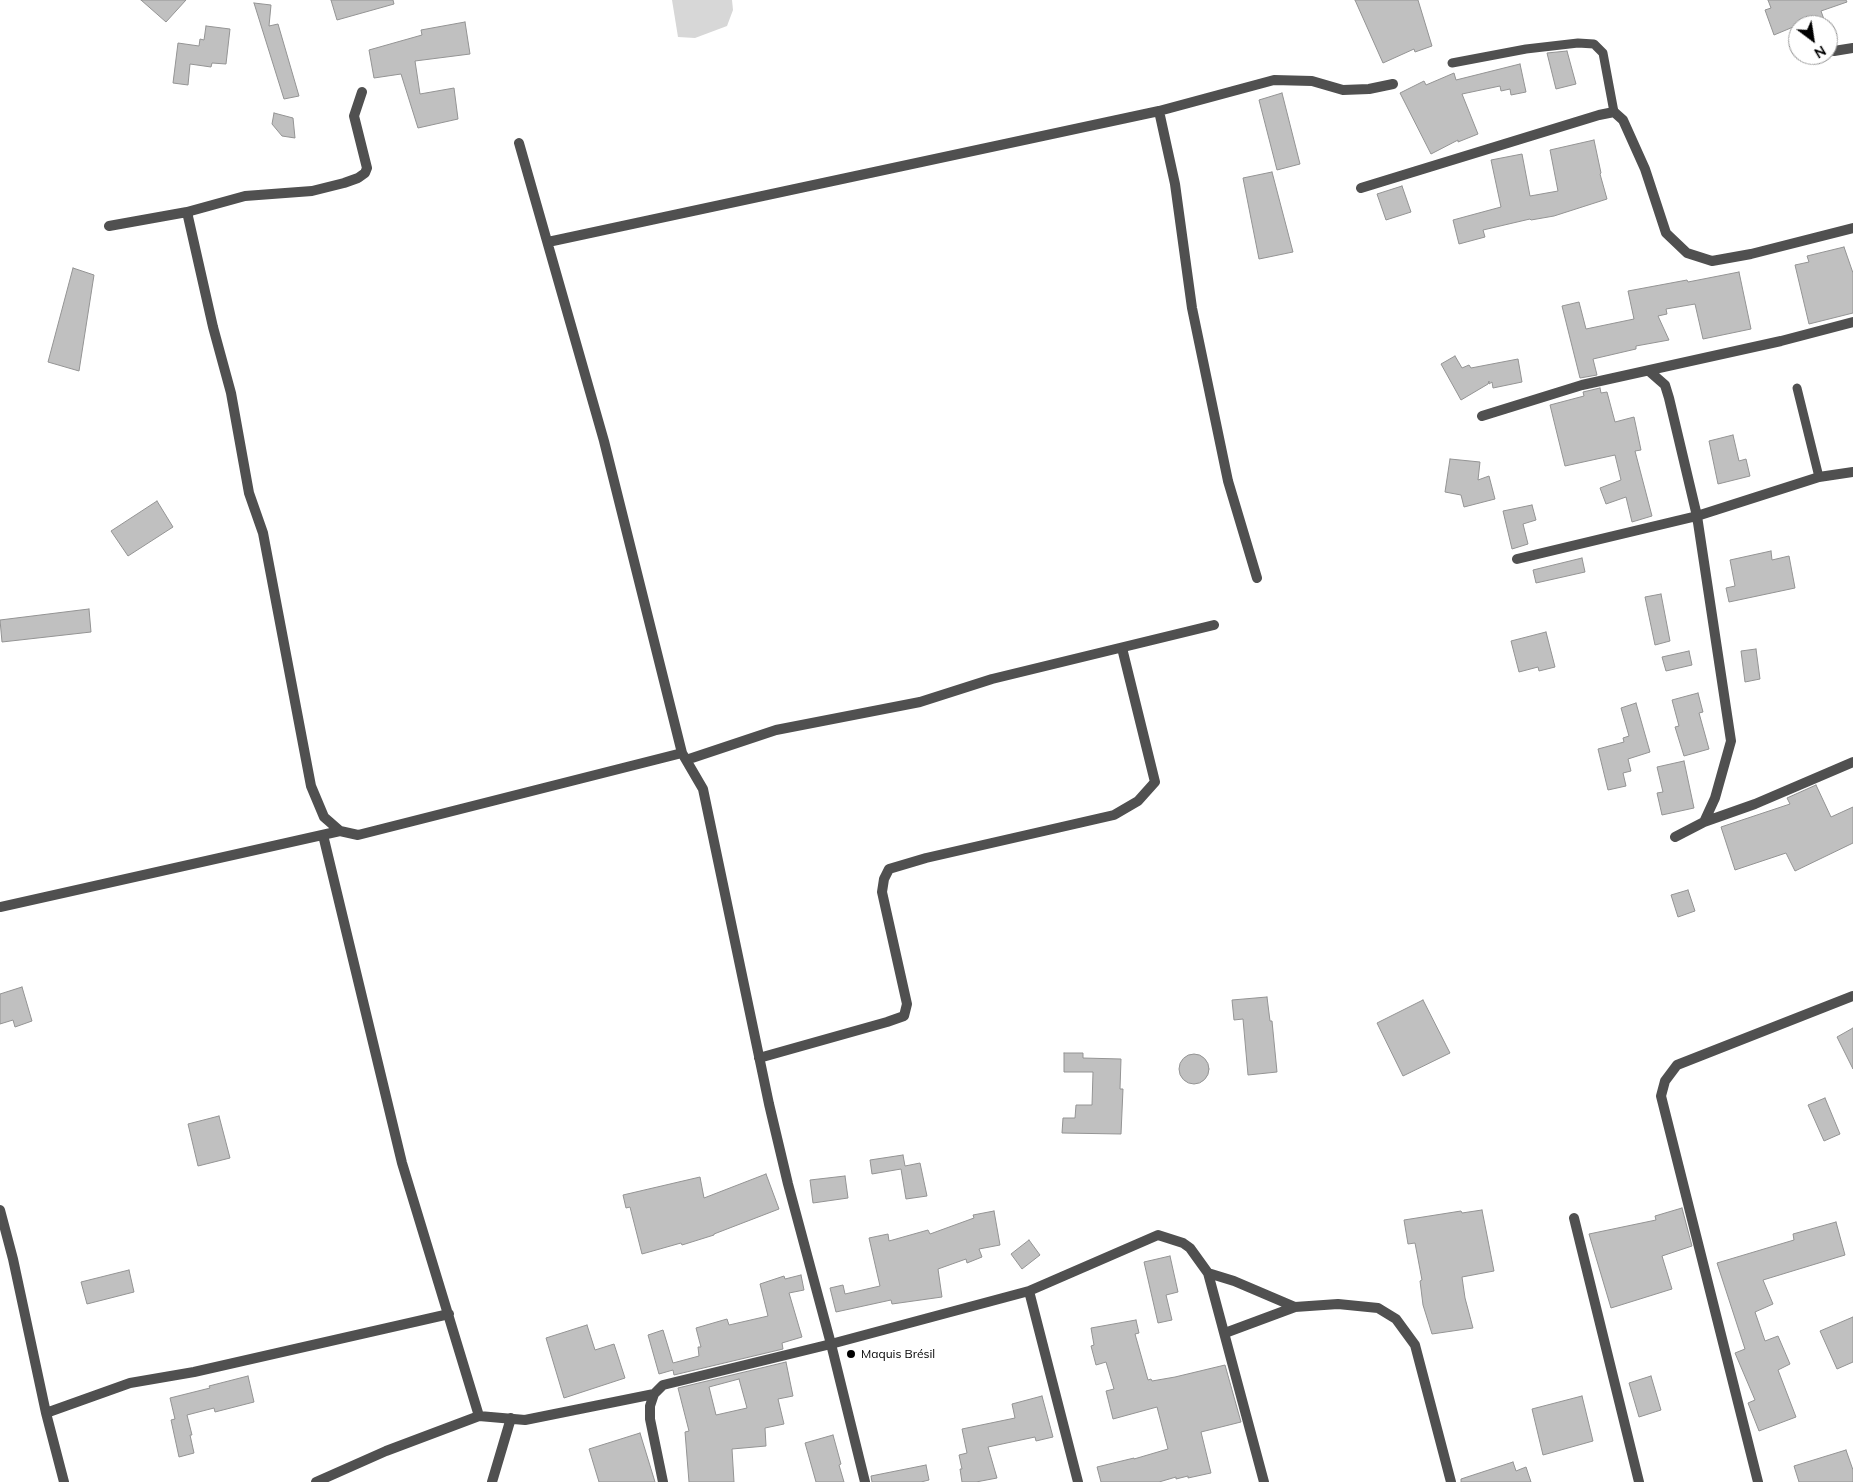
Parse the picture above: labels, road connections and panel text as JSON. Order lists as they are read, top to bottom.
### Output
{
  "places": ["Maquis Brésil"],
  "north": "bottom right"
}
